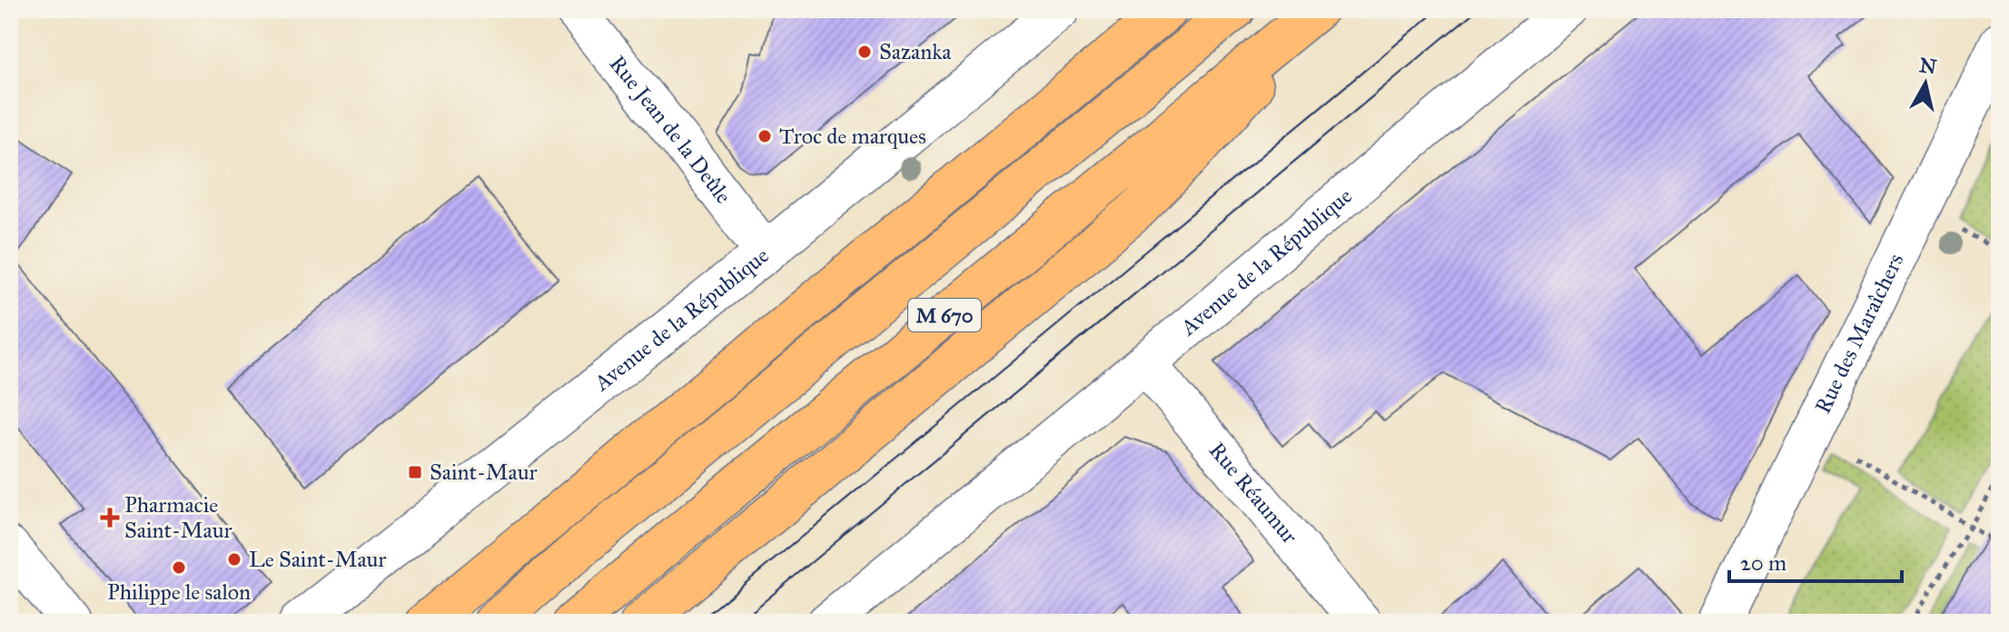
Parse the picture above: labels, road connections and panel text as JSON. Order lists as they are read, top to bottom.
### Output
{
  "streets": {
    "main road": ["M 670"],
    "street": [
      "Rue Jean de la Deûle",
      "Avenue de la République",
      "Rue des Maraîchers",
      "Rue Réaumur"
    ]
  },
  "crossings": [
    ["Rue Jean de la Deûle", "Avenue de la République"],
    ["Avenue de la République", "Rue Réaumur"]
  ],
  "places": {
    "other": [
      "Sazanka",
      "Troc de marques",
      "Le Saint-Maur",
      "Philippe le salon"
    ],
    "transit": ["Saint-Maur"],
    "health": ["Pharmacie Saint-Maur"]
  },
  "scale_bar": "20 m",
  "north": "top"
}
